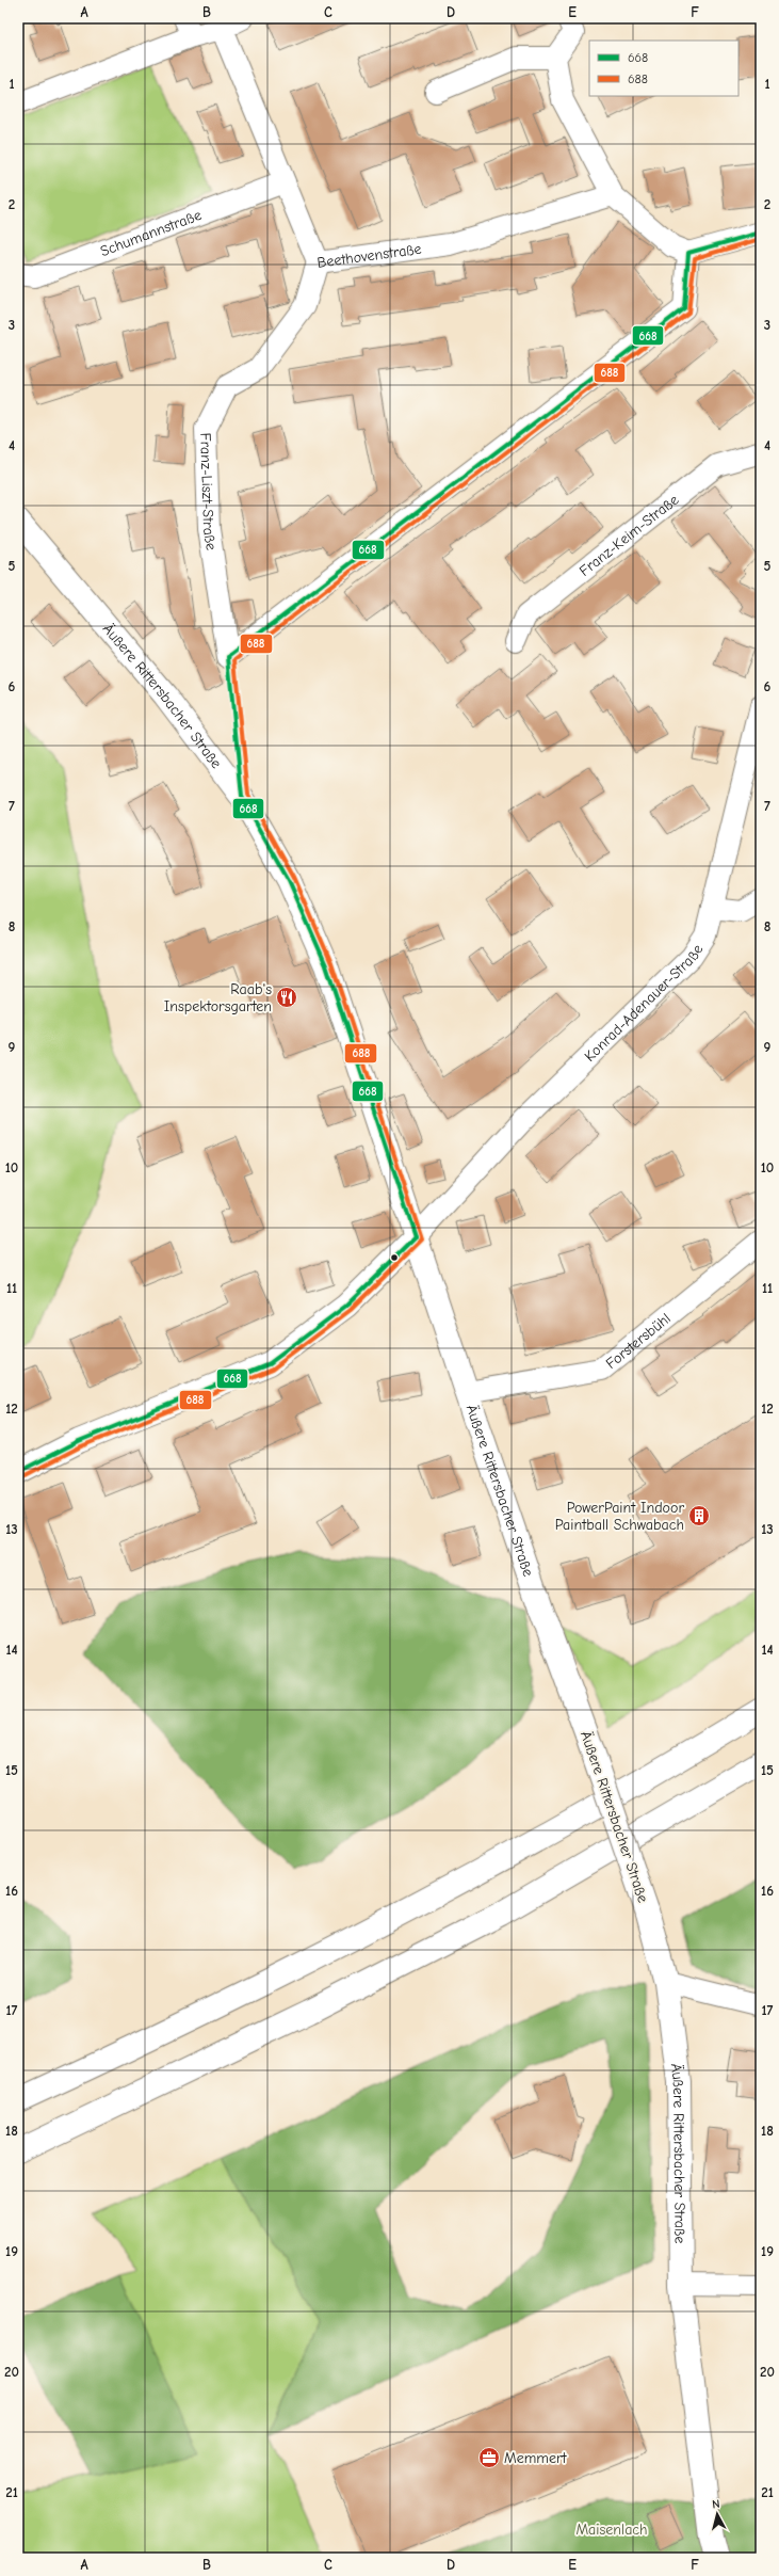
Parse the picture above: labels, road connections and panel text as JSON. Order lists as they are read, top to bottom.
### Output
{
  "streets": {
    "main road": ["Äußere Rittersbacher Straße"],
    "street": [
      "Schumannstraße",
      "Beethovenstraße",
      "Franz-Liszt-Straße",
      "Franz-Keim-Straße",
      "Konrad-Adenauer-Straße",
      "Forstersbühl"
    ]
  },
  "crossings": [
    ["Schumannstraße", "Beethovenstraße"],
    ["Beethovenstraße", "Franz-Liszt-Straße"],
    ["Äußere Rittersbacher Straße", "Konrad-Adenauer-Straße"],
    ["Äußere Rittersbacher Straße", "Forstersbühl"]
  ],
  "parks": ["Maisenlach"],
  "places": {
    "restaurant": ["Raab's Inspektorsgarten"],
    "building": ["PowerPaint Indoor Paintball Schwabach"],
    "office": ["Memmert"]
  },
  "lines": ["transit line 668", "transit line 688"],
  "legend": ["668", "688"],
  "north": "top",
  "grid": {
    "columns": [
      "A",
      "B",
      "C",
      "D",
      "E",
      "F"
    ],
    "rows": [
      "1",
      "2",
      "3",
      "4",
      "5",
      "6",
      "7",
      "8",
      "9",
      "10",
      "11",
      "12",
      "13",
      "14",
      "15",
      "16",
      "17",
      "18",
      "19",
      "20",
      "21"
    ]
  }
}
